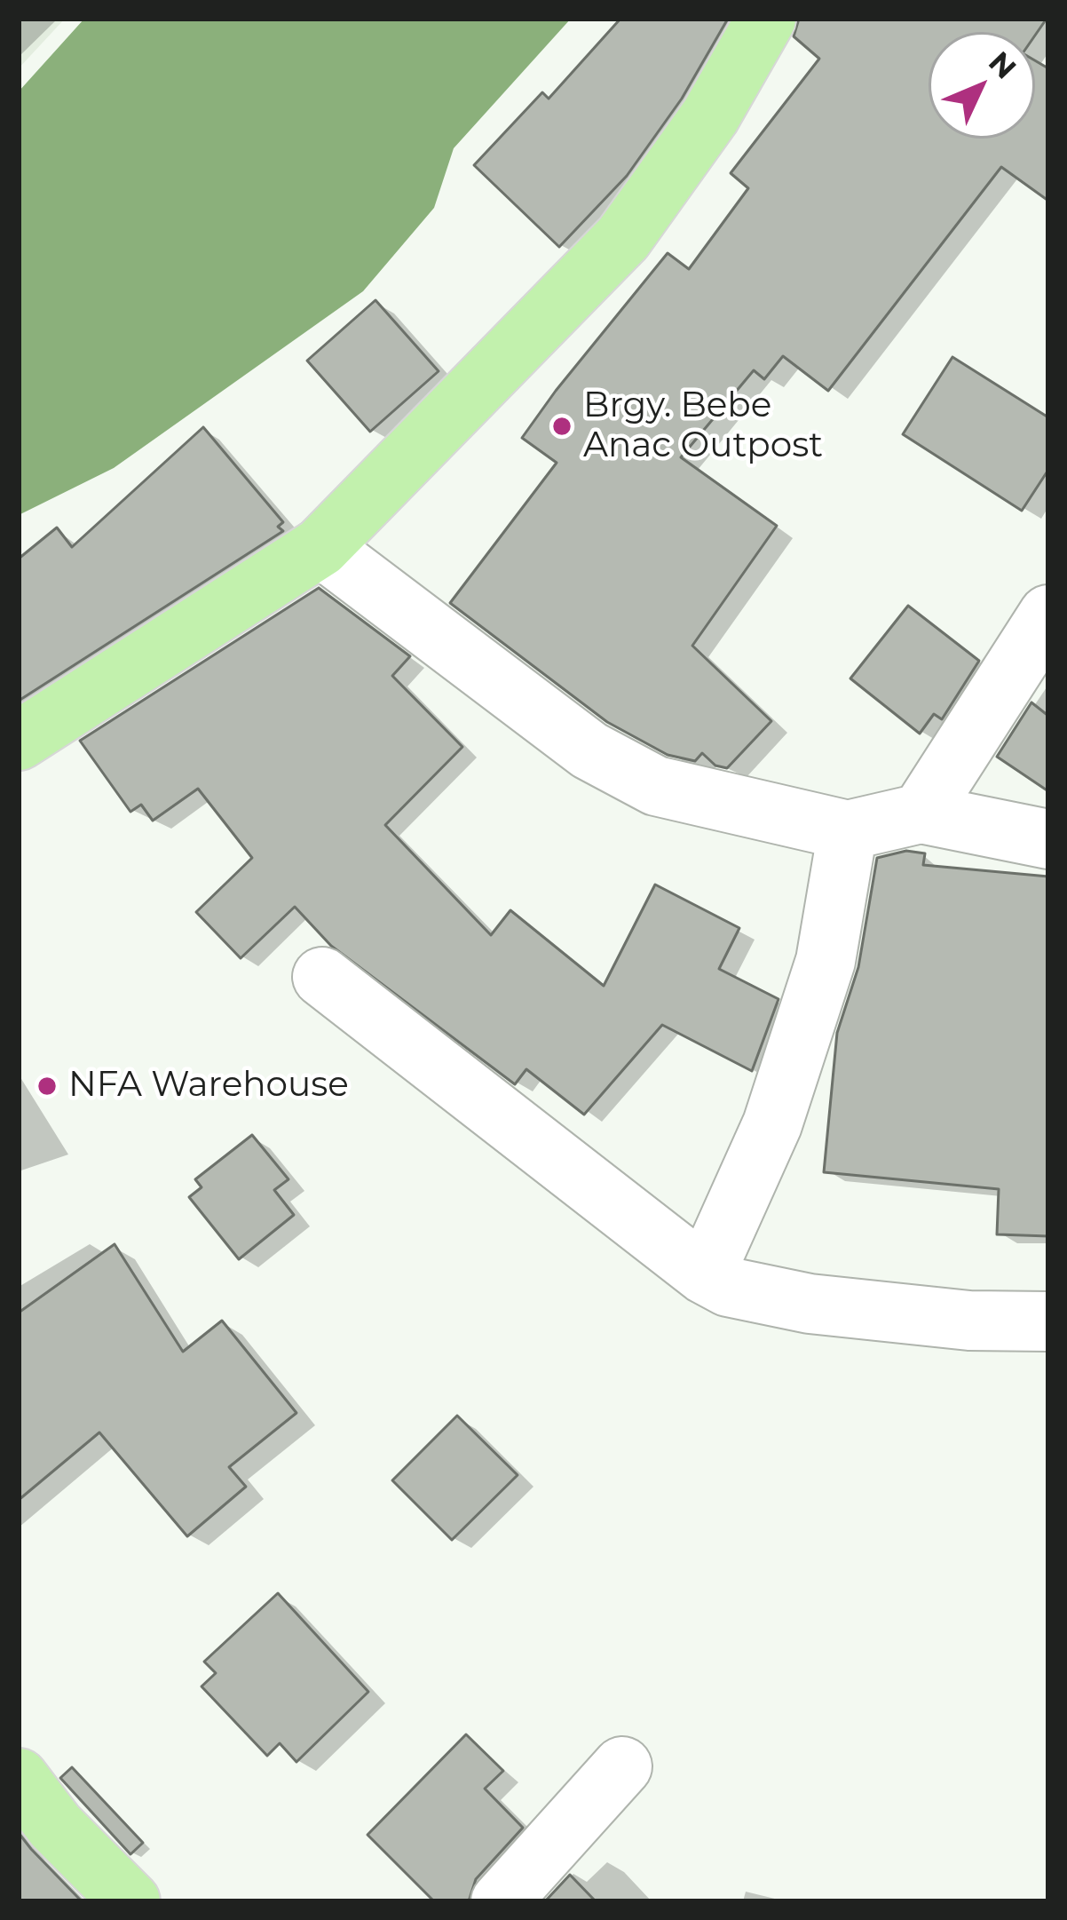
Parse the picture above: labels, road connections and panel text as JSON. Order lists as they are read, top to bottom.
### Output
{
  "places": ["Brgy. Bebe Anac Outpost", "NFA Warehouse"],
  "north": "top right"
}
